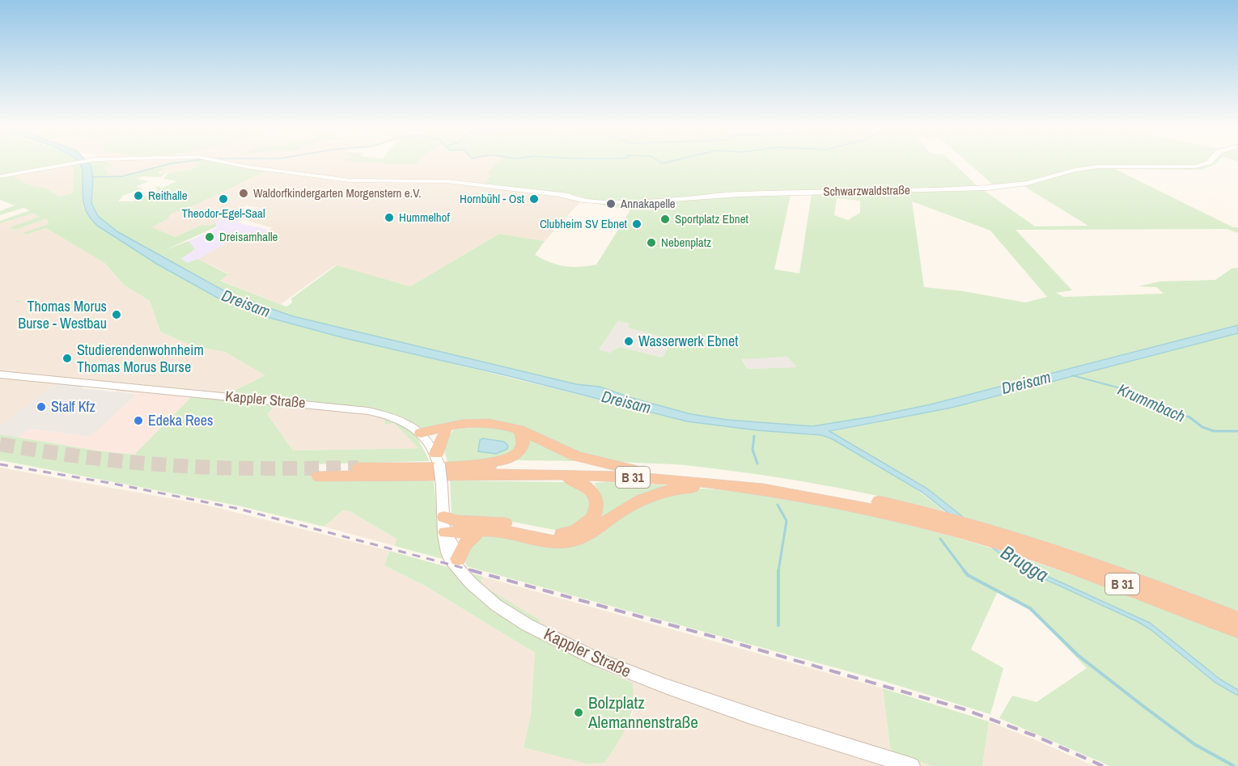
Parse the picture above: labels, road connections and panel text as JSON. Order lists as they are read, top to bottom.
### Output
{
  "streets": {
    "highway": ["B 31"],
    "main road": ["Schwarzwaldstraße"],
    "street": ["Kappler Straße"]
  },
  "water": ["Dreisam", "Krummbach", "Brugga"],
  "places": [
    "Waldorfkindergarten Morgenstern e.V.",
    "Reithalle",
    "Theodor-Egel-Saal",
    "Hornbühl - Ost",
    "Annakapelle",
    "Hummelhof",
    "Sportplatz Ebnet",
    "Clubheim SV Ebnet",
    "Dreisamhalle",
    "Nebenplatz",
    "Thomas Morus Burse - Westbau",
    "Wasserwerk Ebnet",
    "Studierendenwohnheim Thomas Morus Burse",
    "Stalf Kfz",
    "Edeka Rees",
    "Bolzplatz Alemannenstraße"
  ]
}
